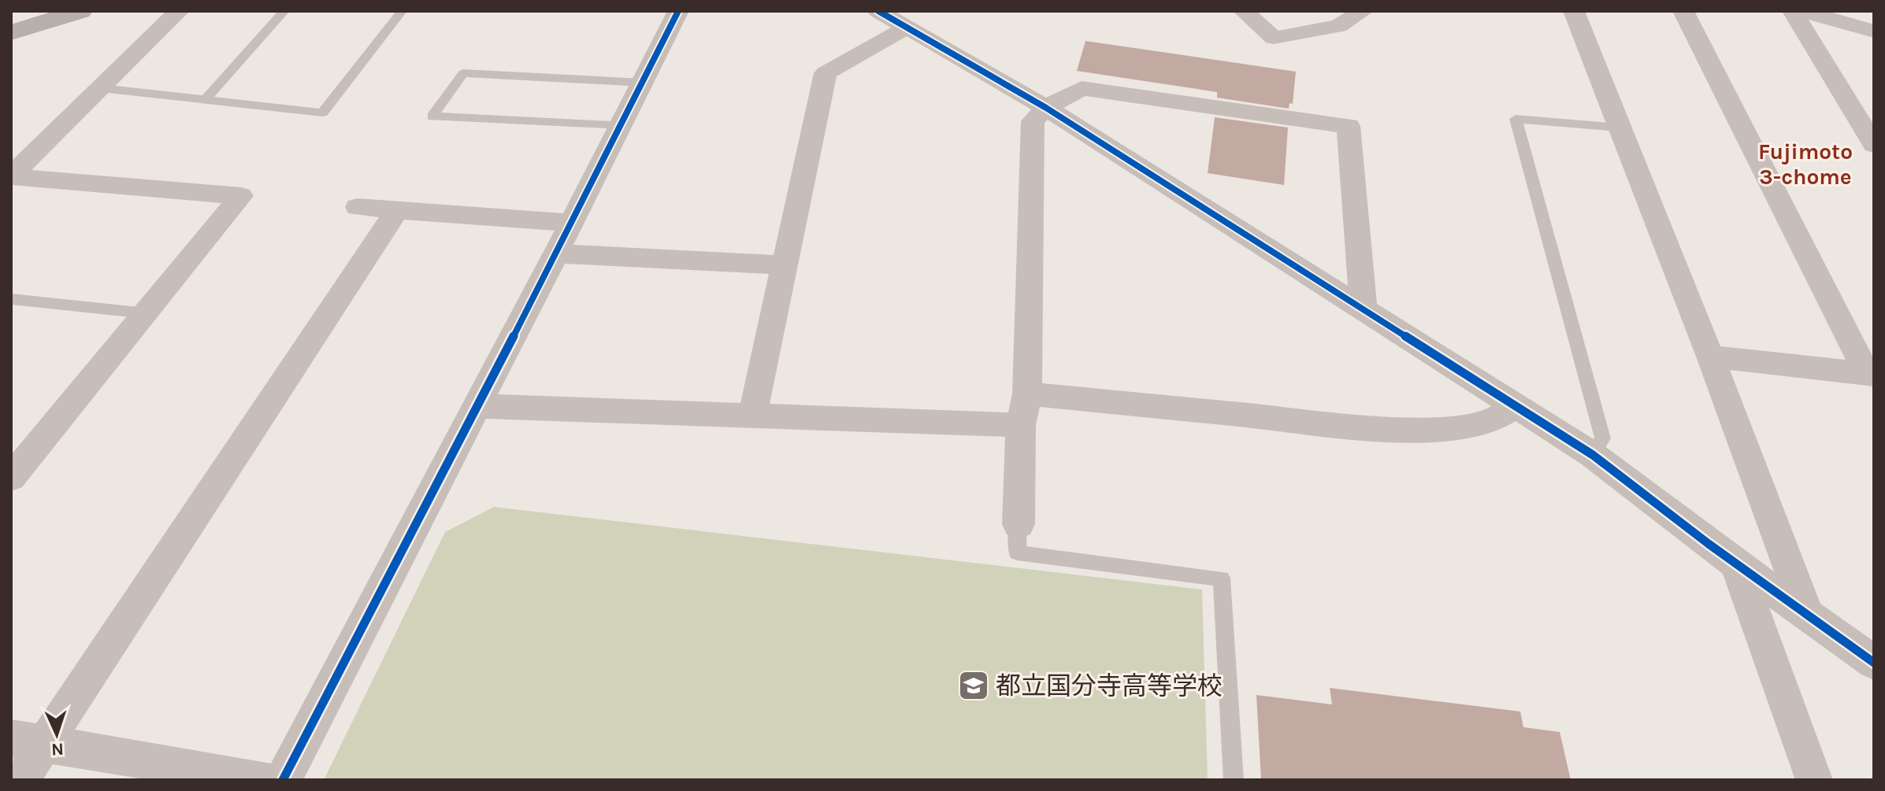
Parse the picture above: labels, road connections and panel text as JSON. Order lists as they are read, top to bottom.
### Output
{
  "districts": ["Fujimoto 3-chome"],
  "places": {
    "school or university": ["都立国分寺高等学校"]
  },
  "north": "bottom"
}
